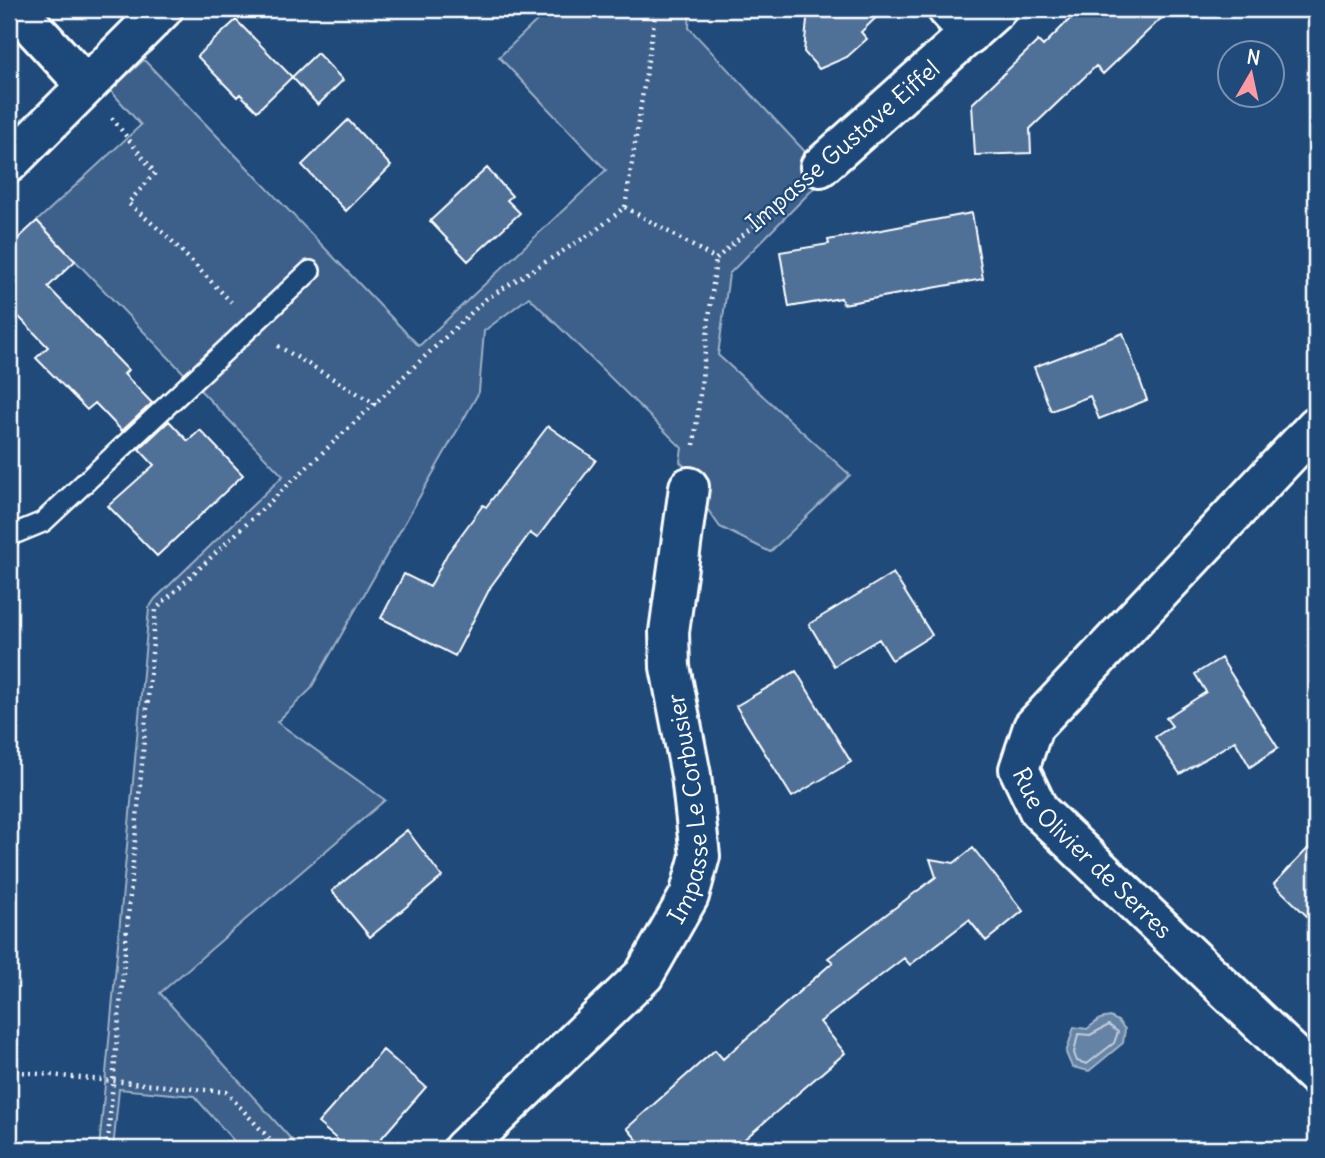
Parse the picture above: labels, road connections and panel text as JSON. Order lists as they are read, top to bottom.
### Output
{
  "streets": {
    "street": ["Impasse Gustave Eiffel", "Impasse Le Corbusier", "Rue Olivier de Serres"]
  },
  "north": "top"
}
